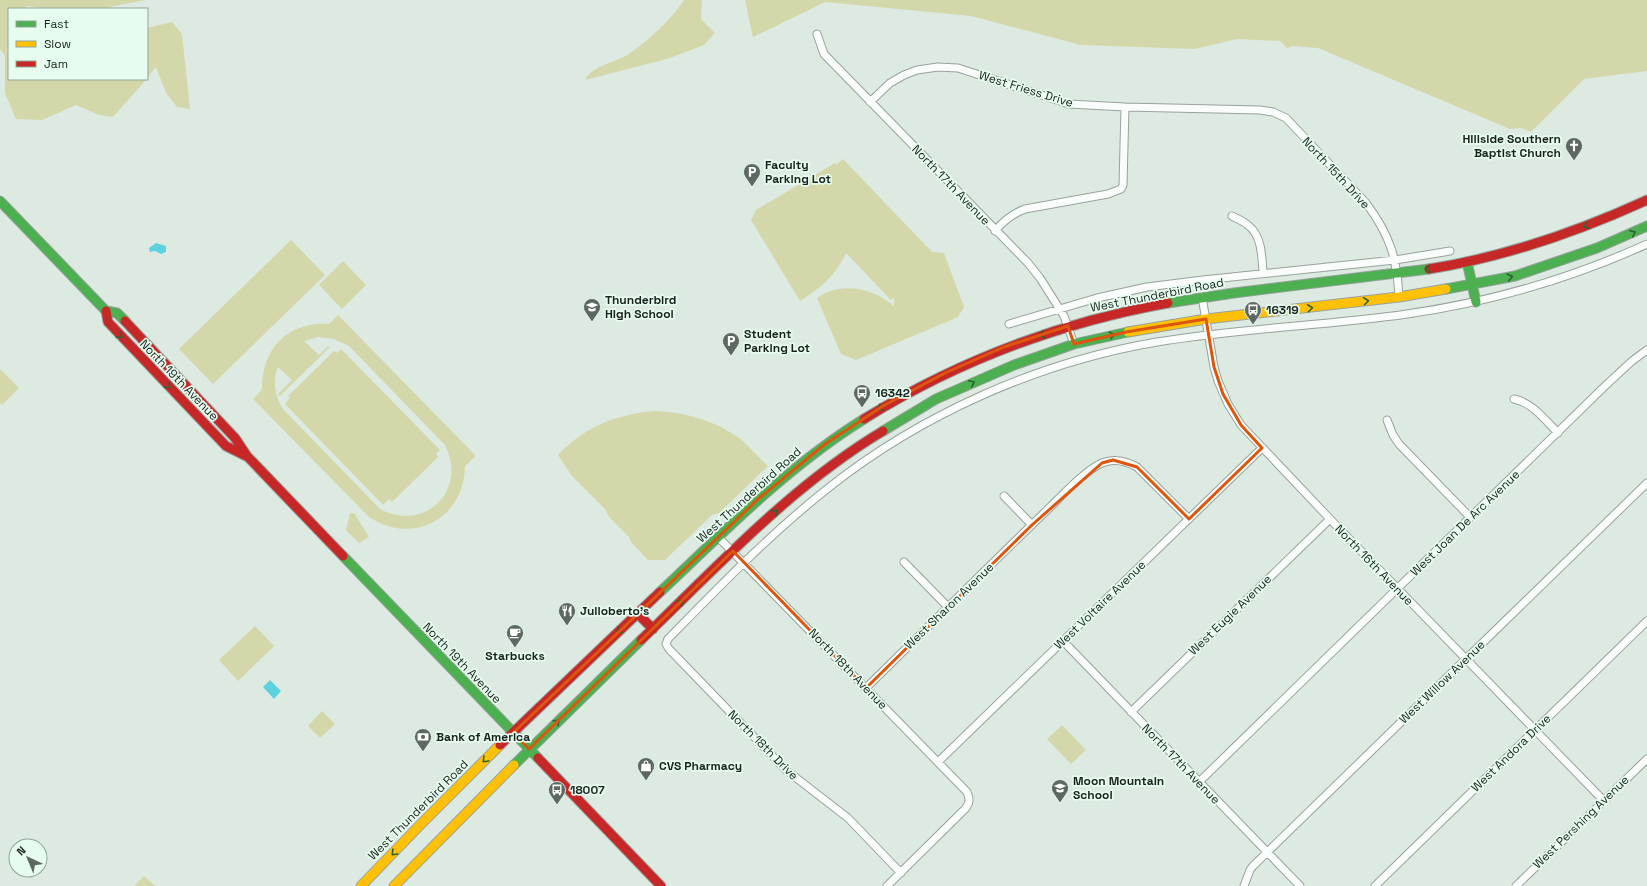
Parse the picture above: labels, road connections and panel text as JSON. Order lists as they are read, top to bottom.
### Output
{
  "streets": {
    "main road": ["West Thunderbird Road", "North 19th Avenue"],
    "street": [
      "West Friess Drive",
      "North 15th Drive",
      "North 17th Avenue",
      "West Joan De Arc Avenue",
      "North 16th Avenue",
      "West Voltaire Avenue",
      "West Sharon Avenue",
      "West Eugie Avenue",
      "North 18th Avenue",
      "West Willow Avenue",
      "North 18th Drive",
      "West Andora Drive",
      "West Pershing Avenue"
    ]
  },
  "crossings": [
    ["West Friess Drive", "North 15th Drive"],
    ["West Friess Drive", "North 17th Avenue"],
    ["North 15th Drive", "West Thunderbird Road"],
    ["North 17th Avenue", "West Thunderbird Road"],
    ["North 17th Avenue", "West Joan De Arc Avenue"],
    ["North 17th Avenue", "West Voltaire Avenue"],
    ["North 17th Avenue", "West Eugie Avenue"],
    ["North 17th Avenue", "West Willow Avenue"],
    ["West Thunderbird Road", "North 19th Avenue"],
    ["West Thunderbird Road", "North 16th Avenue"],
    ["West Thunderbird Road", "North 18th Avenue"],
    ["West Joan De Arc Avenue", "North 16th Avenue"],
    ["North 16th Avenue", "West Voltaire Avenue"],
    ["North 16th Avenue", "West Eugie Avenue"],
    ["North 16th Avenue", "West Willow Avenue"],
    ["North 16th Avenue", "West Andora Drive"],
    ["North 16th Avenue", "West Pershing Avenue"],
    ["West Voltaire Avenue", "West Sharon Avenue"],
    ["West Voltaire Avenue", "North 18th Avenue"],
    ["West Sharon Avenue", "North 18th Avenue"],
    ["North 18th Avenue", "North 18th Drive"]
  ],
  "places": {
    "church": ["Hillside Southern Baptist Church"],
    "parking": ["Faculty Parking Lot", "Student Parking Lot"],
    "school or university": ["Thunderbird High School", "Moon Mountain School"],
    "bus stop": ["16319", "16342", "18007"],
    "restaurant": ["Julioberto's"],
    "cafe": ["Starbucks"],
    "bank": ["Bank of America"],
    "shop": ["CVS Pharmacy"]
  },
  "legend": ["Fast", "Slow", "Jam"],
  "north": "top left"
}
